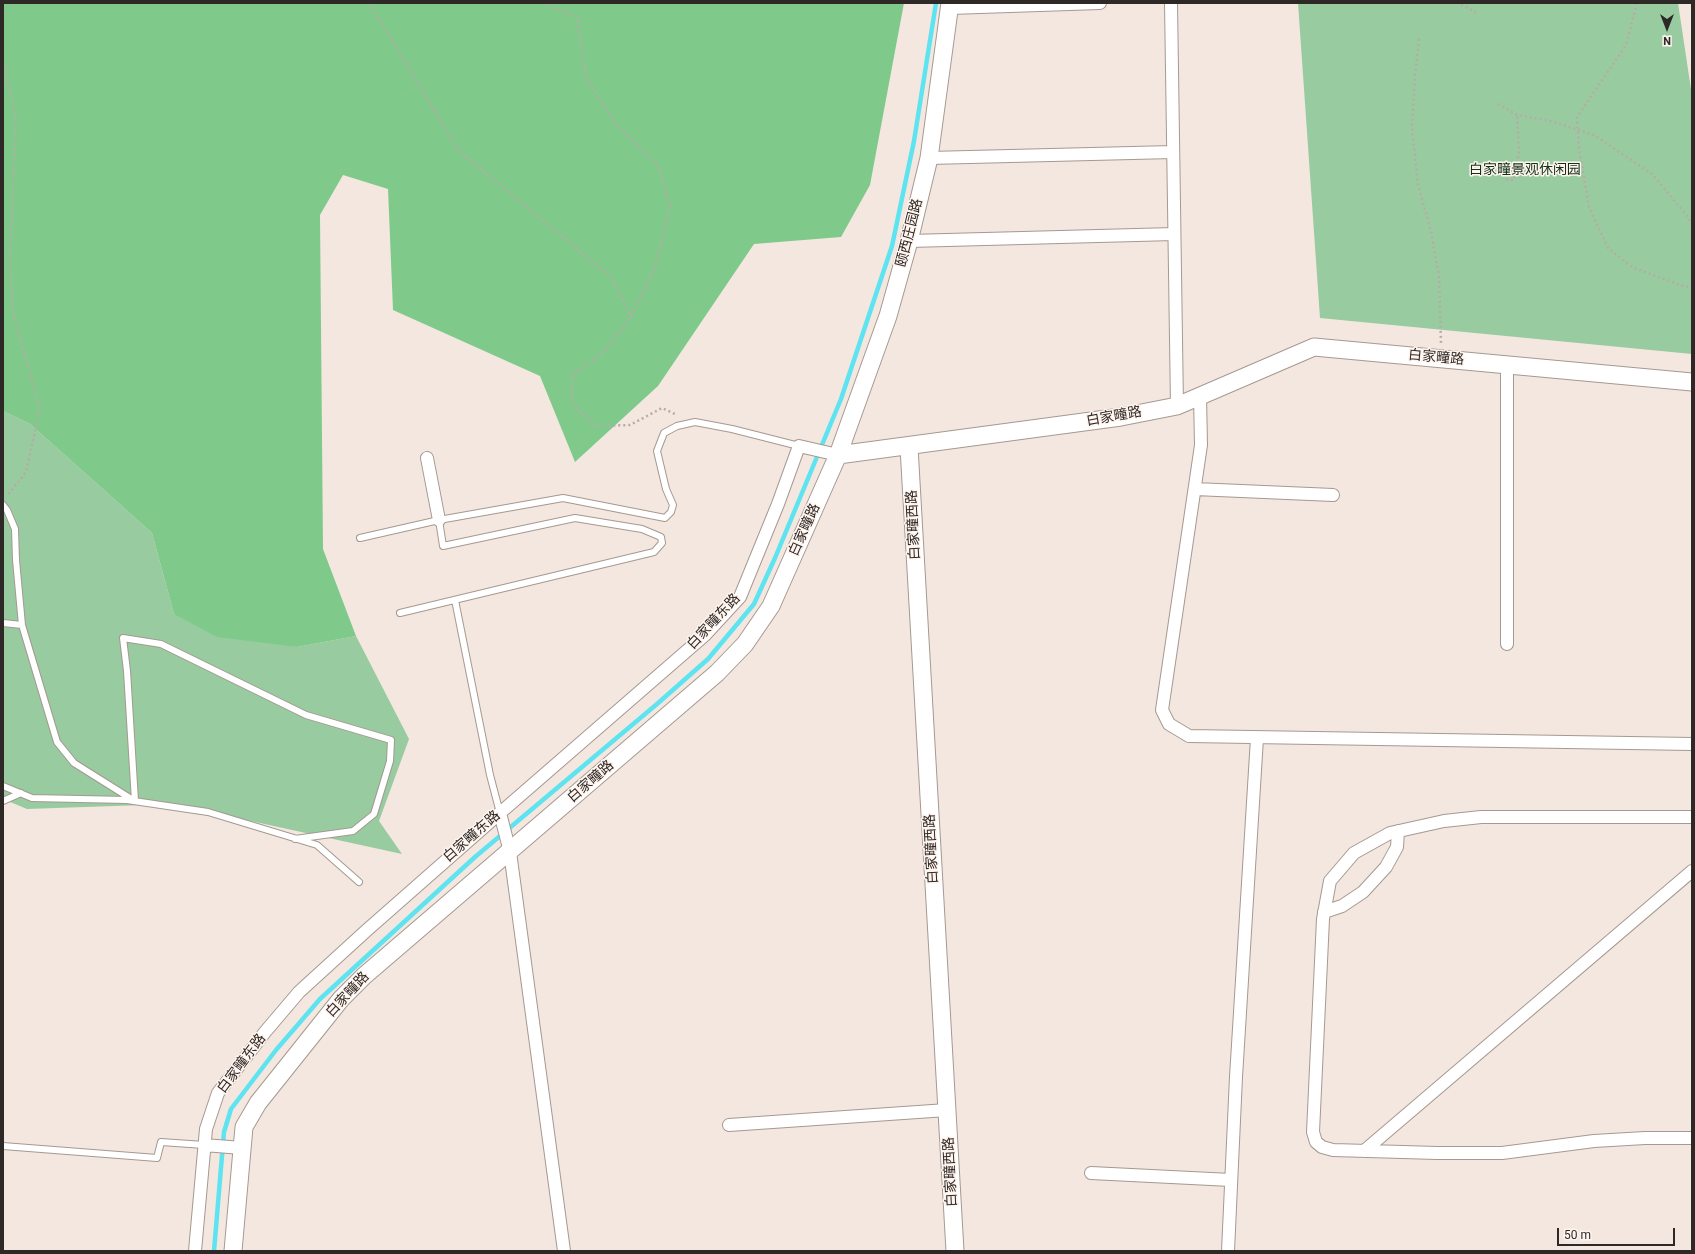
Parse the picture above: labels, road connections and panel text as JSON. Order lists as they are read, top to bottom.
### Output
{
  "streets": {
    "street": [
      "颐西庄园路",
      "白家疃路",
      "白家疃西路",
      "白家疃东路"
    ]
  },
  "crossings": [
    ["颐西庄园路", "白家疃路"],
    ["白家疃路", "白家疃西路"]
  ],
  "parks": ["白家疃景观休闲园"],
  "scale_bar": "50 m",
  "north": "bottom"
}
